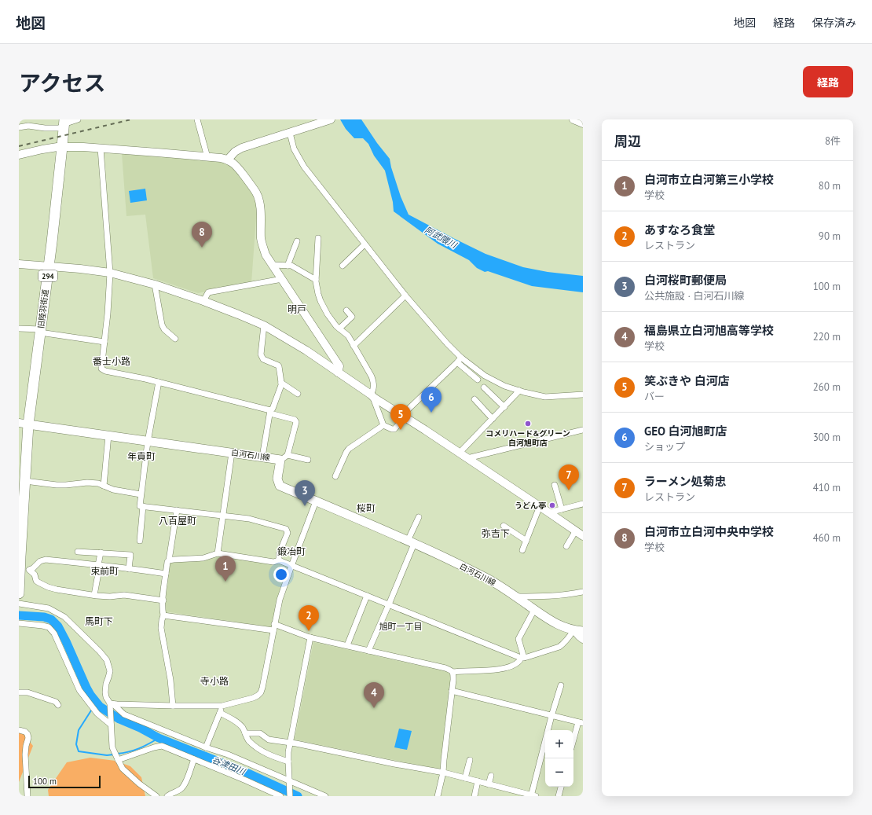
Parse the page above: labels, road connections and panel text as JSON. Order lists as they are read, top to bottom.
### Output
{
  "streets": {
    "highway": ["294", "旧陸羽街道"],
    "main road": ["白河石川線"]
  },
  "crossings": [
    ["294", "旧陸羽街道"],
    ["294", "白河石川線"],
    ["旧陸羽街道", "白河石川線"]
  ],
  "districts": [
    "明戸",
    "番士小路",
    "年貢町",
    "桜町",
    "八百屋町",
    "弥吉下",
    "鍛冶町",
    "束前町",
    "馬町下",
    "旭町一丁目",
    "寺小路"
  ],
  "water": ["阿武隈川", "谷津田川"],
  "places": ["コメリハード&グリーン 白河旭町店", "うどん亭"],
  "scale_bar": "100 m",
  "page": {
    "header": "地図",
    "nav": ["地図", "経路", "保存済み"],
    "title": "アクセス",
    "buttons": "経路",
    "heading": ["周辺", "8件"],
    "list": [
      {
        "mark": "1",
        "name": "白河市立白河第三小学校",
        "note": "学校",
        "value": "80 m"
      },
      {
        "mark": "2",
        "name": "あすなろ食堂",
        "note": "レストラン",
        "value": "90 m"
      },
      {
        "mark": "3",
        "name": "白河桜町郵便局",
        "note": "公共施設 · 白河石川線",
        "value": "100 m"
      },
      {
        "mark": "4",
        "name": "福島県立白河旭高等学校",
        "note": "学校",
        "value": "220 m"
      },
      {
        "mark": "5",
        "name": "笑ぶきや 白河店",
        "note": "バー",
        "value": "260 m"
      },
      {
        "mark": "6",
        "name": "GEO 白河旭町店",
        "note": "ショップ",
        "value": "300 m"
      },
      {
        "mark": "7",
        "name": "ラーメン処菊忠",
        "note": "レストラン",
        "value": "410 m"
      },
      {
        "mark": "8",
        "name": "白河市立白河中央中学校",
        "note": "学校",
        "value": "460 m"
      }
    ],
    "pins": [
      "8",
      "6",
      "5",
      "7",
      "3",
      "1",
      "2",
      "4"
    ],
    "map_buttons": ["+", "−"],
    "scale": "100 m"
  }
}
